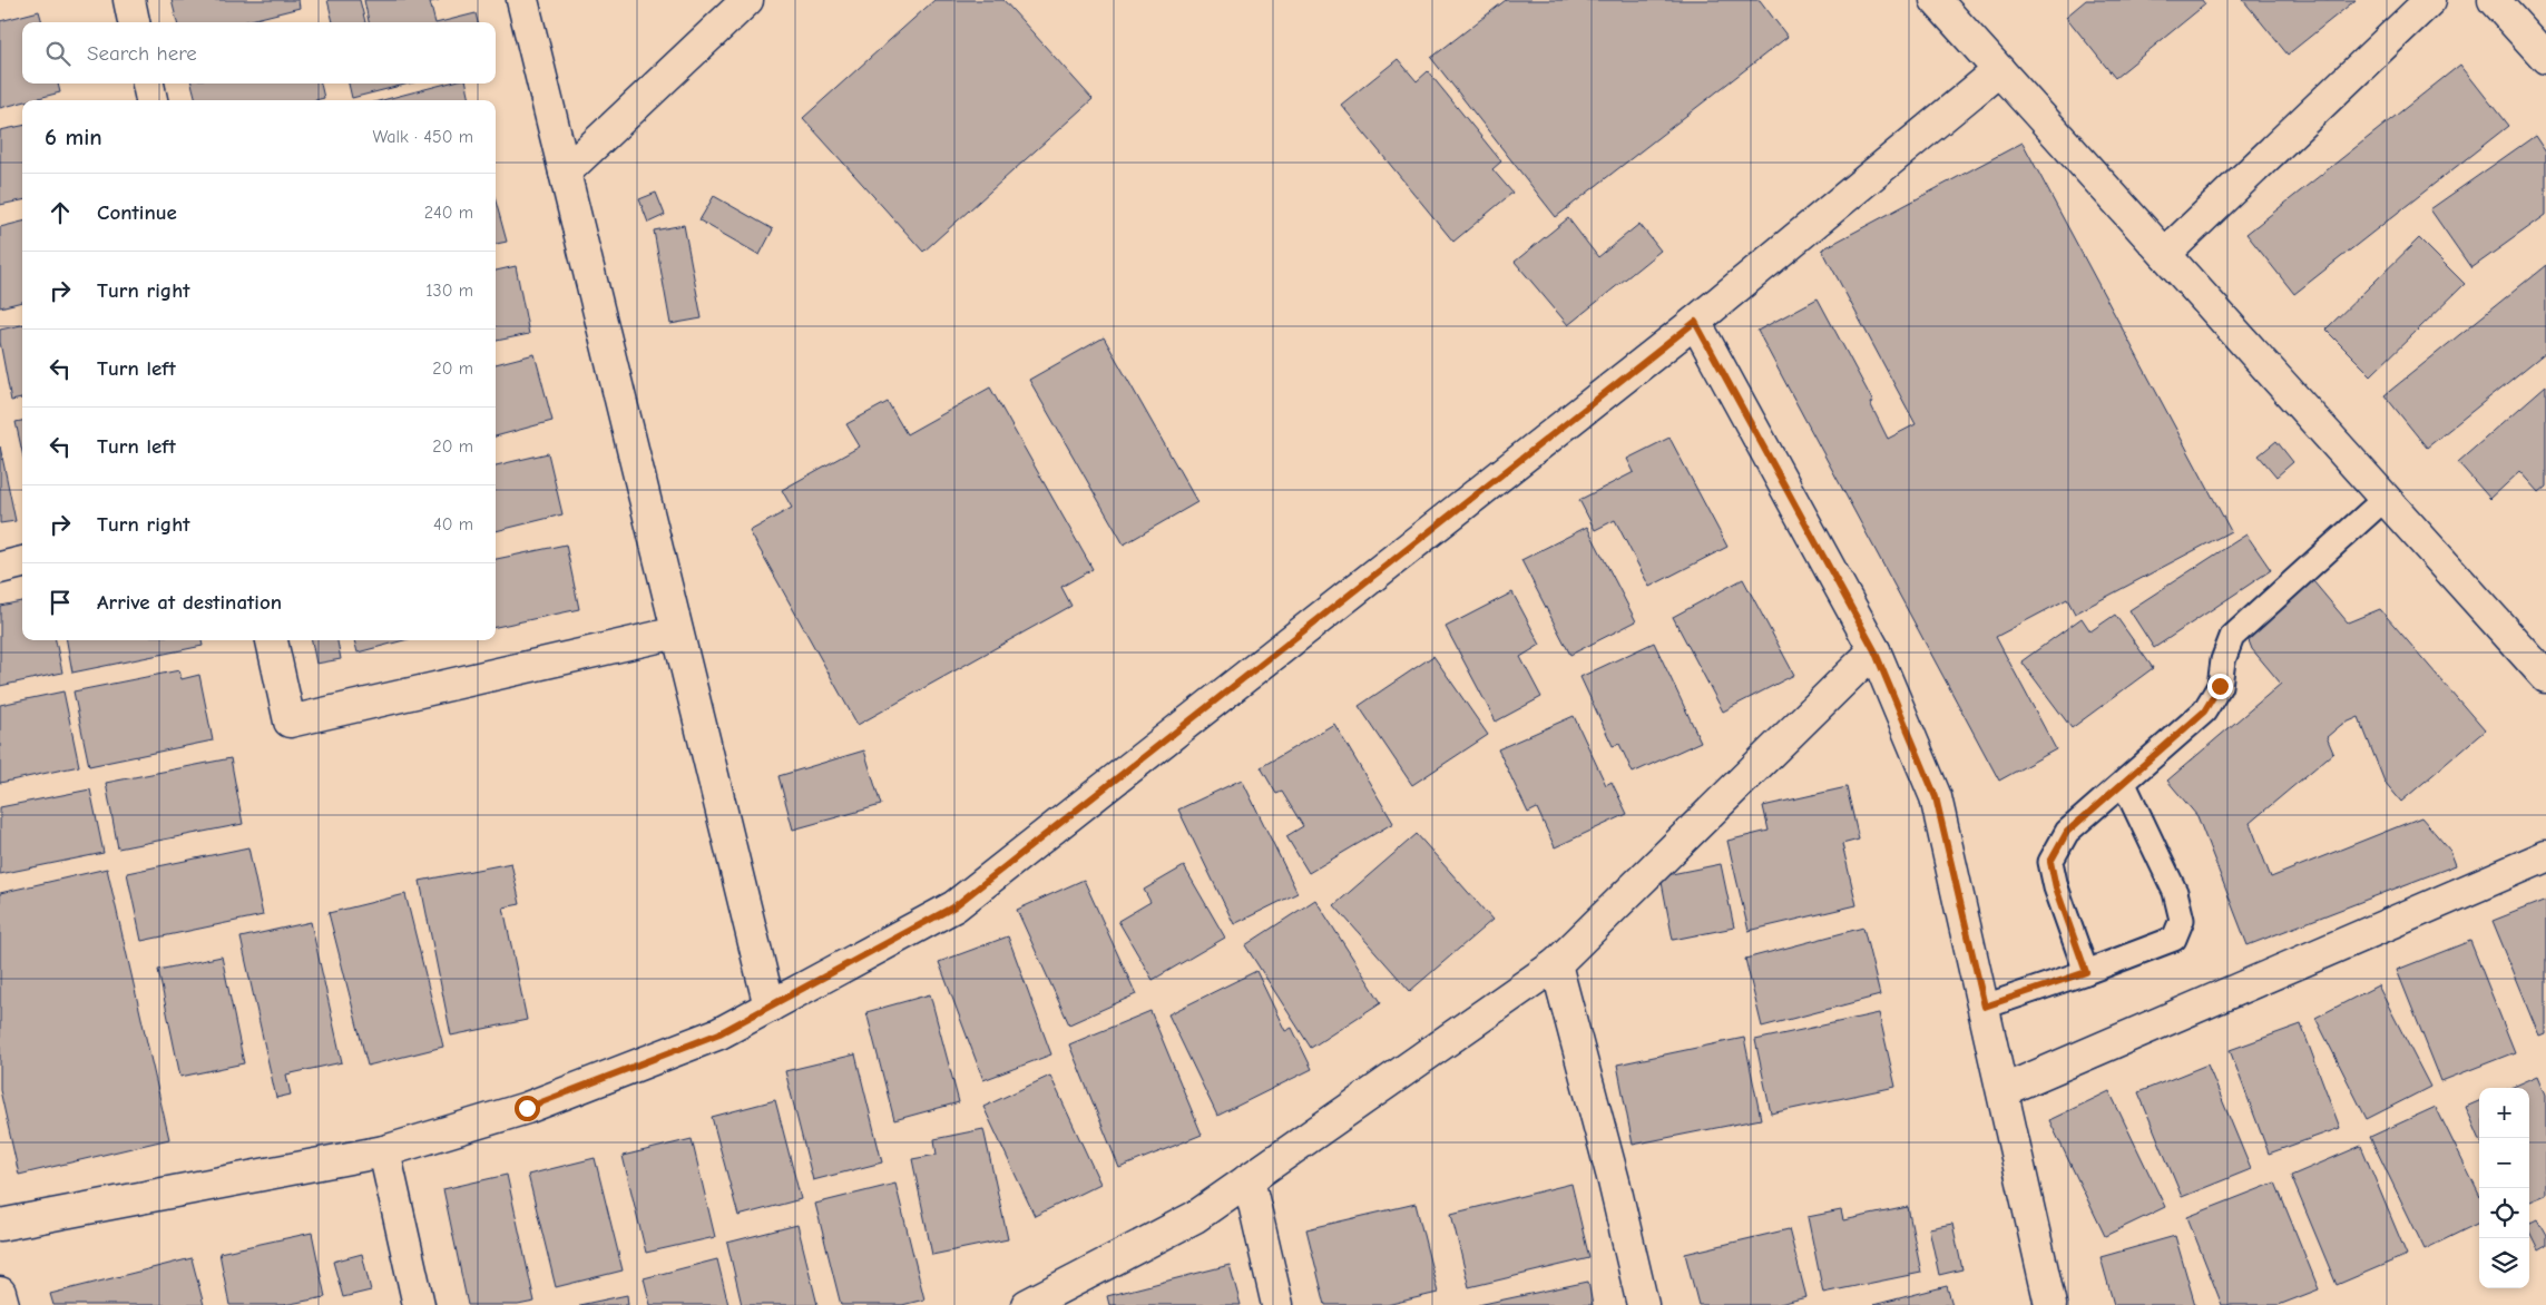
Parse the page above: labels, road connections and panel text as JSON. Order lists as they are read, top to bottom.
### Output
{
  "page": {
    "search": "Search here",
    "heading": ["6 min", "Walk · 450 m"],
    "list": [
      ["Continue", "240 m"],
      ["Turn right", "130 m"],
      ["Turn left", "20 m"],
      ["Turn left", "20 m"],
      ["Turn right", "40 m"],
      "Arrive at destination"
    ],
    "map_buttons": ["+", "−"]
  }
}
